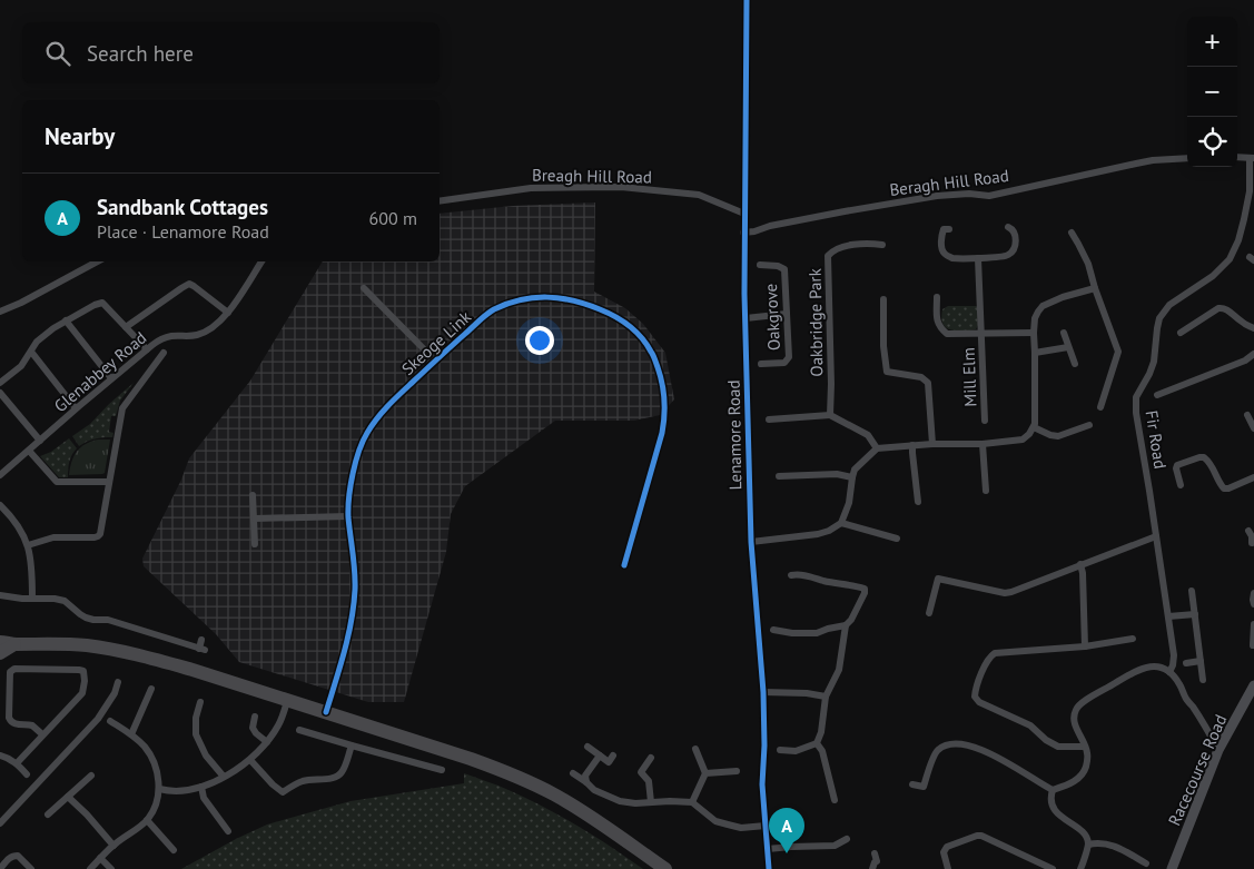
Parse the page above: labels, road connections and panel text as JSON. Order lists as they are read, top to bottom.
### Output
{
  "streets": {
    "street": [
      "Breagh Hill Road",
      "Beragh Hill Road",
      "Oakgrove",
      "Oakbridge Park",
      "Skeoge Link",
      "Glenabbey Road",
      "Mill Elm",
      "Lenamore Road",
      "Fir Road",
      "Racecourse Road"
    ]
  },
  "crossings": [
    ["Breagh Hill Road", "Lenamore Road"],
    ["Beragh Hill Road", "Lenamore Road"]
  ],
  "page": {
    "map_buttons": ["+", "−"],
    "search": "Search here",
    "heading": "Nearby",
    "list": [
      {
        "mark": "A",
        "name": "Sandbank Cottages",
        "note": "Place · Lenamore Road",
        "value": "600 m"
      }
    ],
    "pins": "A"
  }
}
